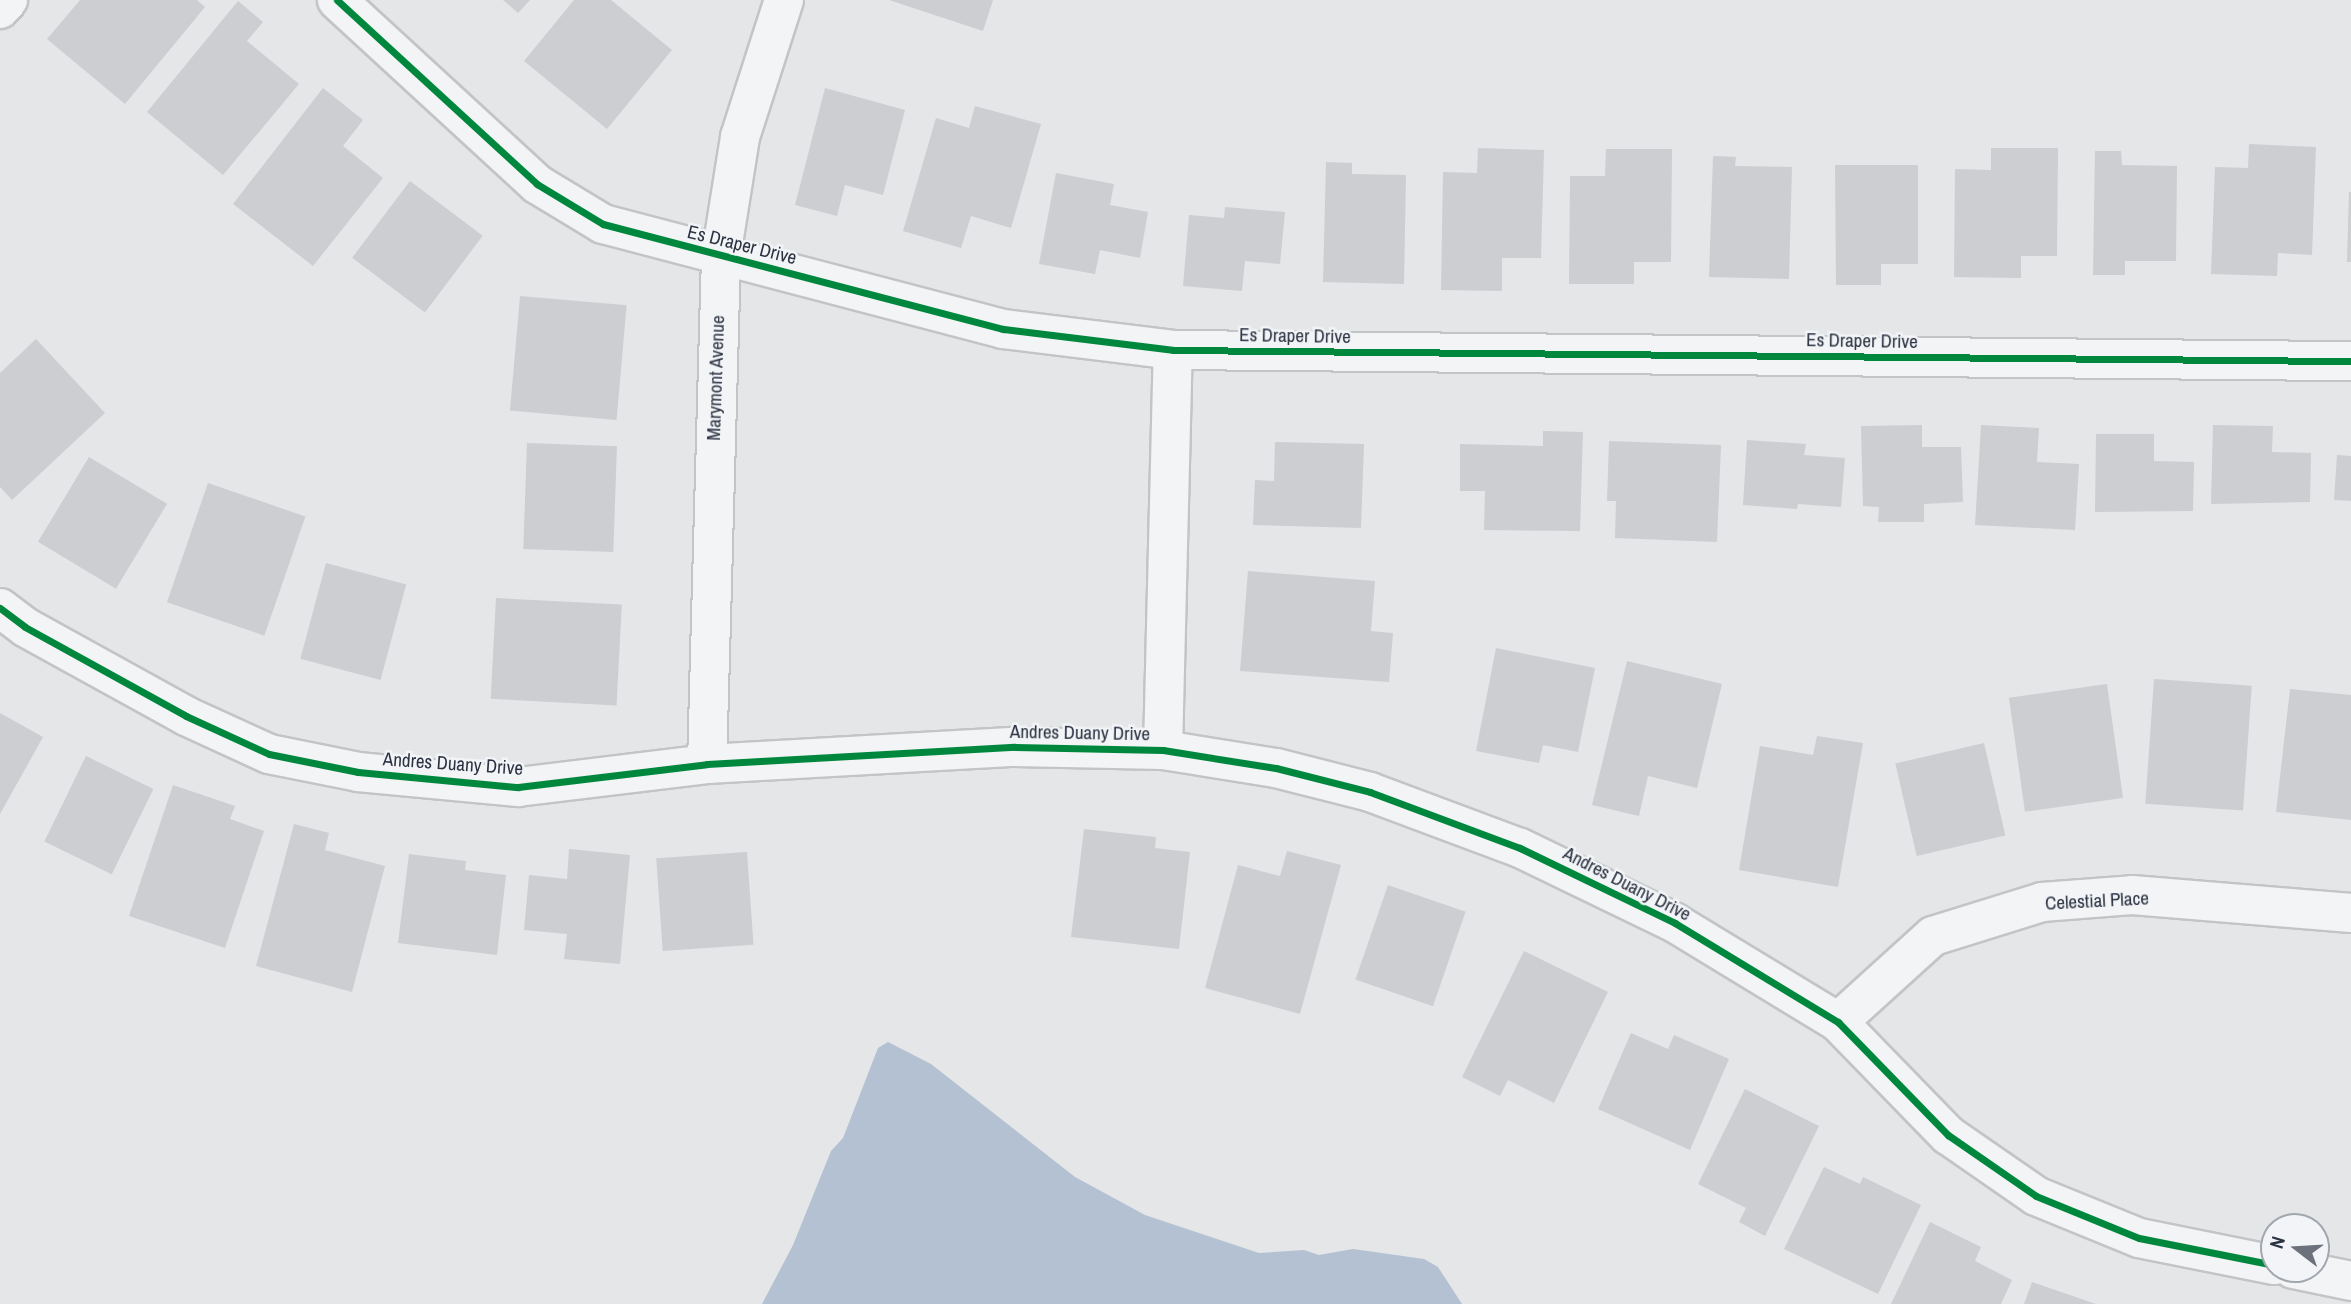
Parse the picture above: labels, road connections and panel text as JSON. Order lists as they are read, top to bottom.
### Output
{
  "streets": {
    "street": [
      "Es Draper Drive",
      "Marymont Avenue",
      "Andres Duany Drive",
      "Celestial Place"
    ]
  },
  "crossings": [
    ["Es Draper Drive", "Marymont Avenue"],
    ["Marymont Avenue", "Andres Duany Drive"],
    ["Andres Duany Drive", "Celestial Place"]
  ],
  "north": "left"
}
